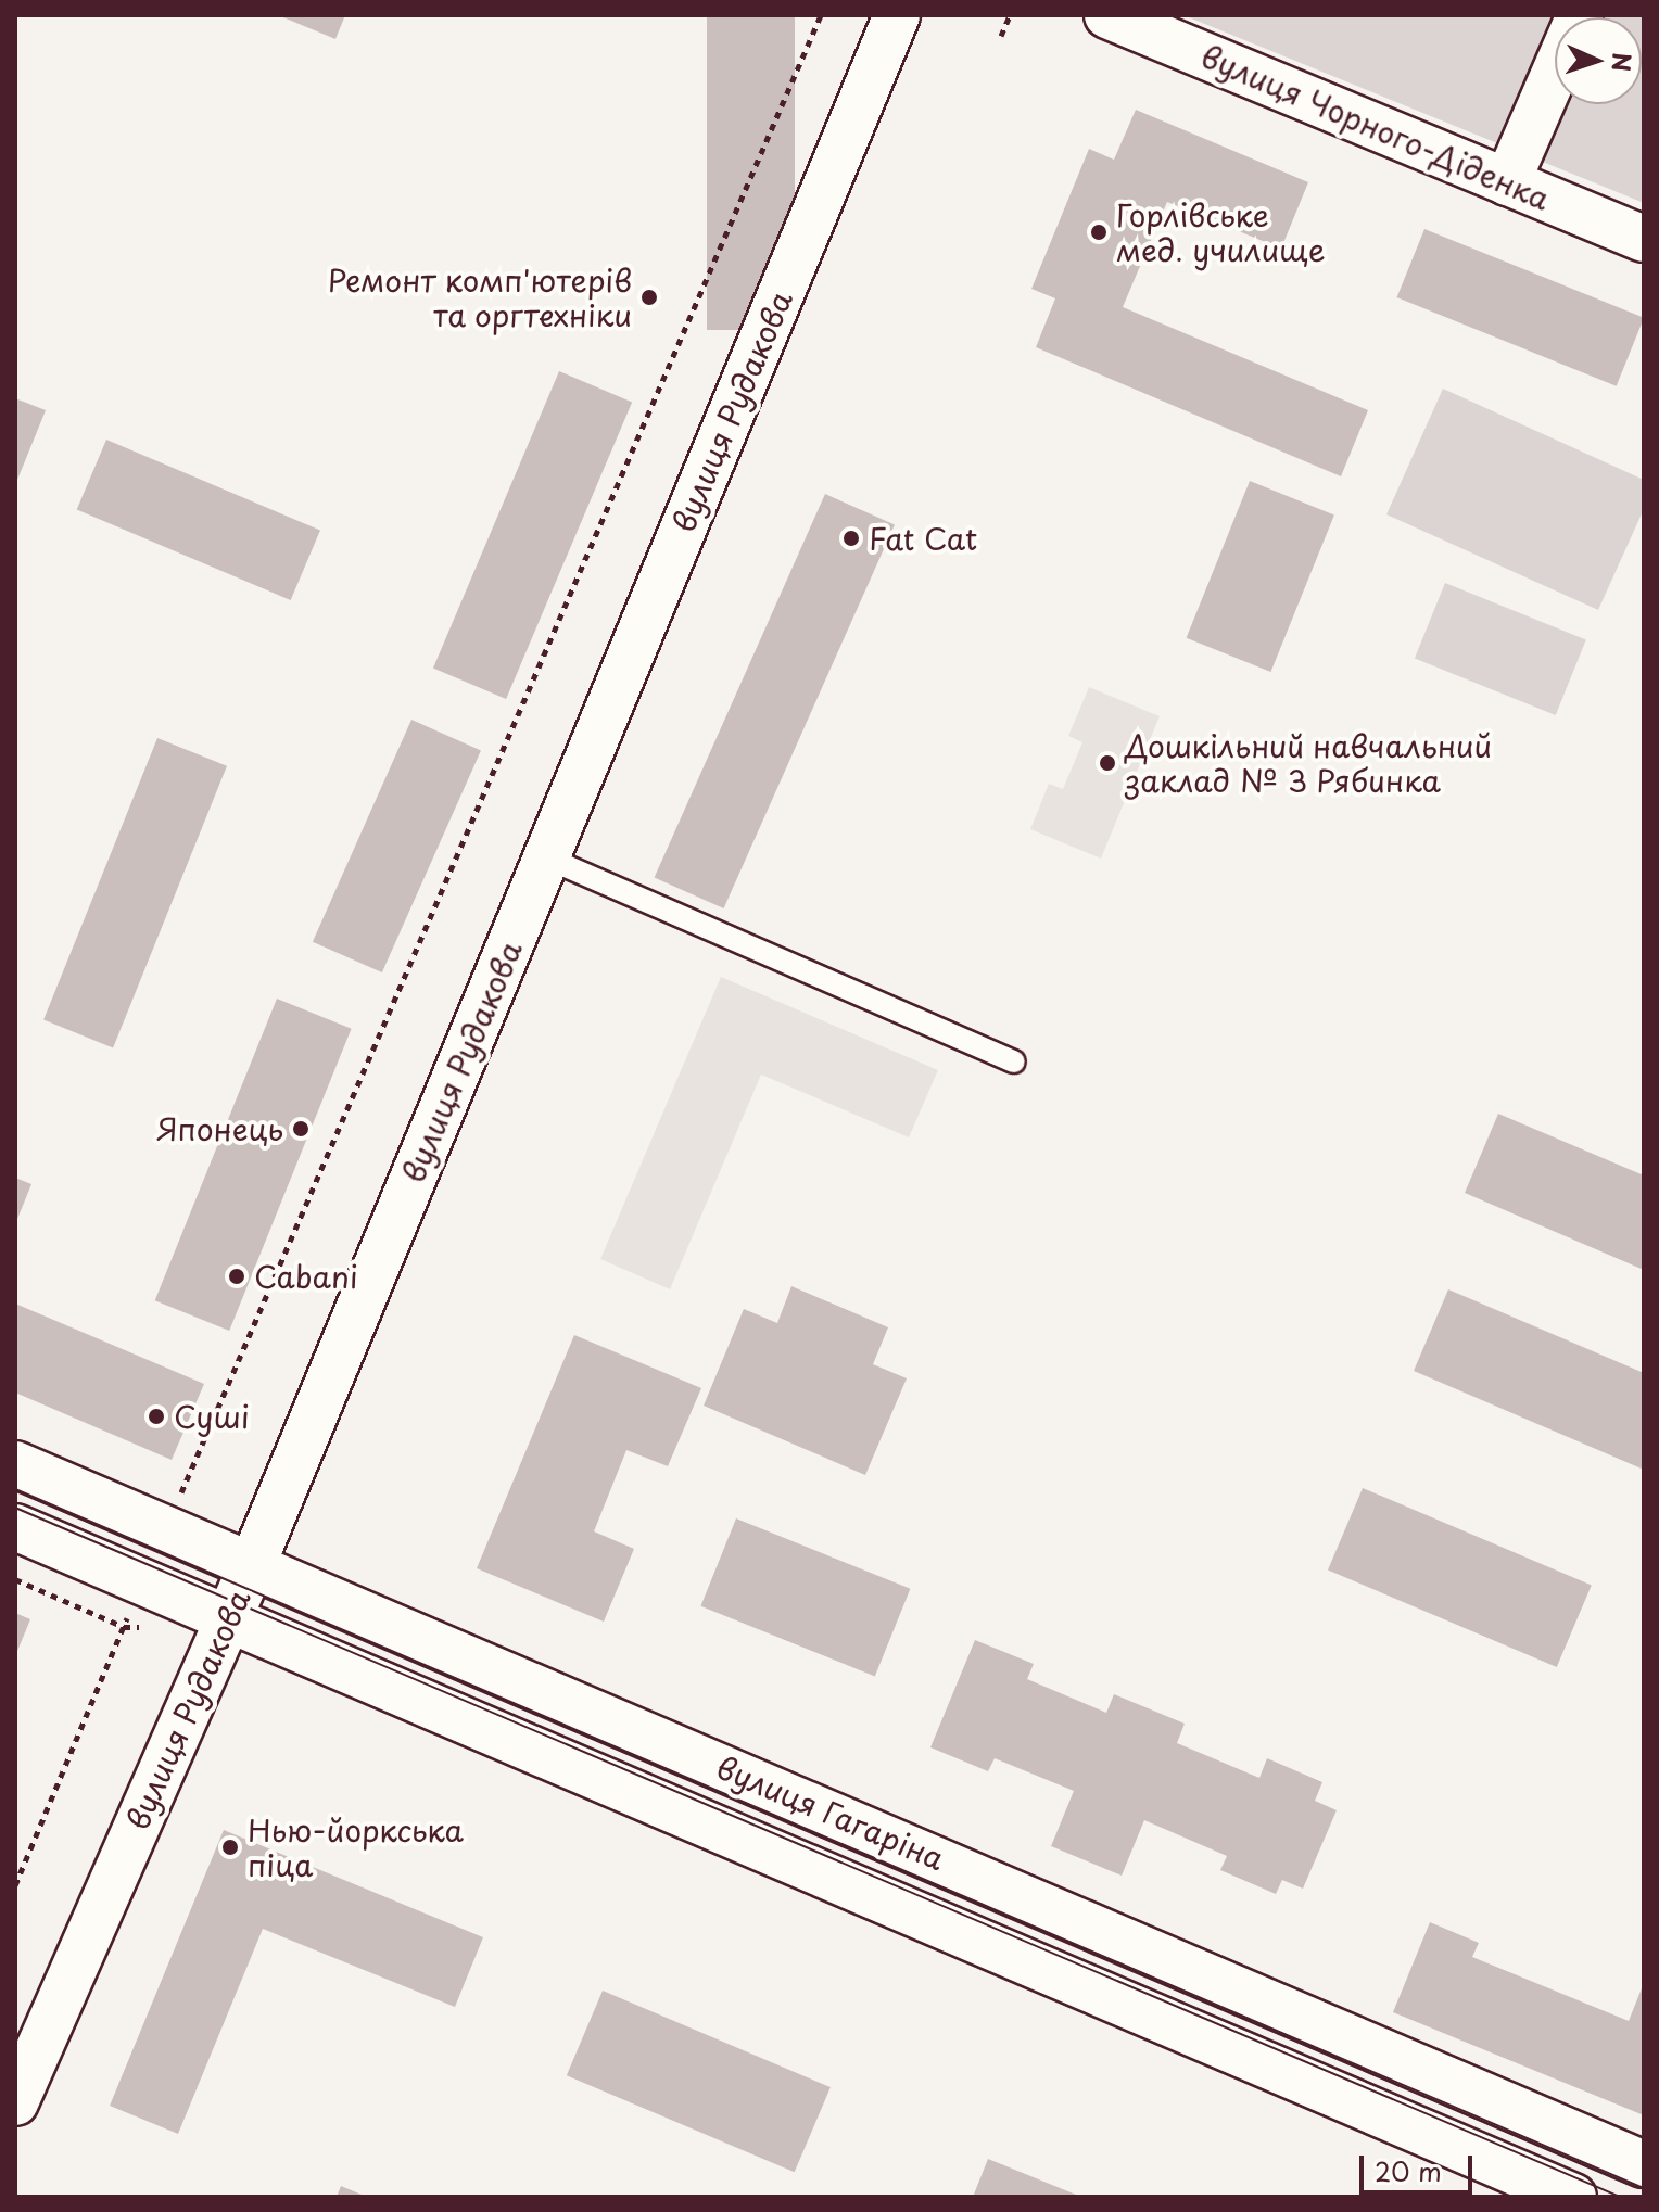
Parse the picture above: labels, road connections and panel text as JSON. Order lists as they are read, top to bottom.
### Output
{
  "streets": {
    "street": ["вулиця Чорного-Діденка", "вулиця Рудакова", "вулиця Гагаріна"]
  },
  "crossings": [
    ["вулиця Рудакова", "вулиця Гагаріна"]
  ],
  "places": [
    "Горлівське мед. училище",
    "Ремонт комп'ютерів та оргтехніки",
    "Fat Cat",
    "Дошкільний навчальний заклад № 3 Рябинка",
    "Японець",
    "Cabani",
    "Суші",
    "Нью-йоркська піца"
  ],
  "scale_bar": "20 m",
  "north": "right"
}
